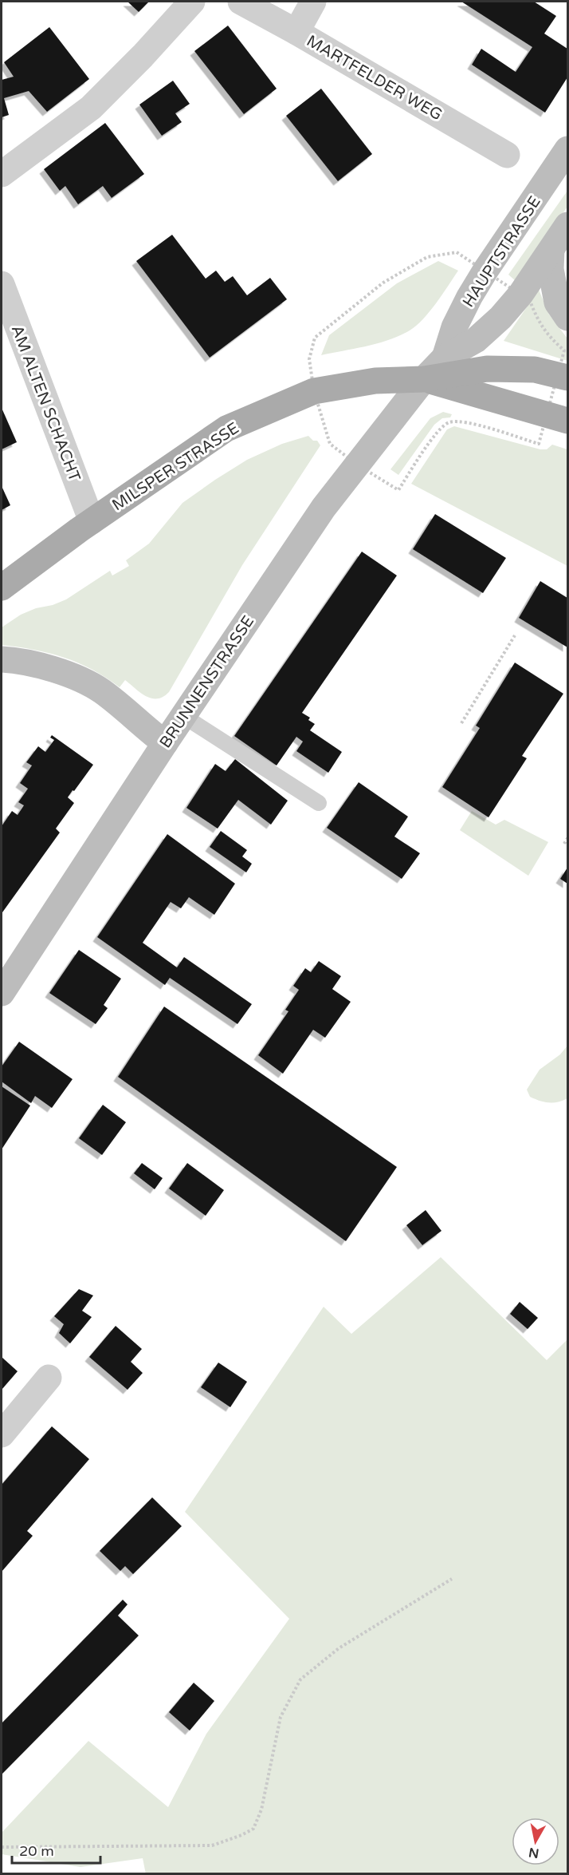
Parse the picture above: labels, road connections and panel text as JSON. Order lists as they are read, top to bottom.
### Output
{
  "streets": {
    "main road": ["HAUPTSTRASSE", "MILSPER STRASSE", "BRUNNENSTRASSE"],
    "street": ["MARTFELDER WEG", "AM ALTEN SCHACHT"]
  },
  "crossings": [
    ["HAUPTSTRASSE", "MILSPER STRASSE"],
    ["HAUPTSTRASSE", "BRUNNENSTRASSE"],
    ["AM ALTEN SCHACHT", "MILSPER STRASSE"],
    ["MILSPER STRASSE", "BRUNNENSTRASSE"]
  ],
  "scale_bar": "20 m",
  "north": "bottom"
}
